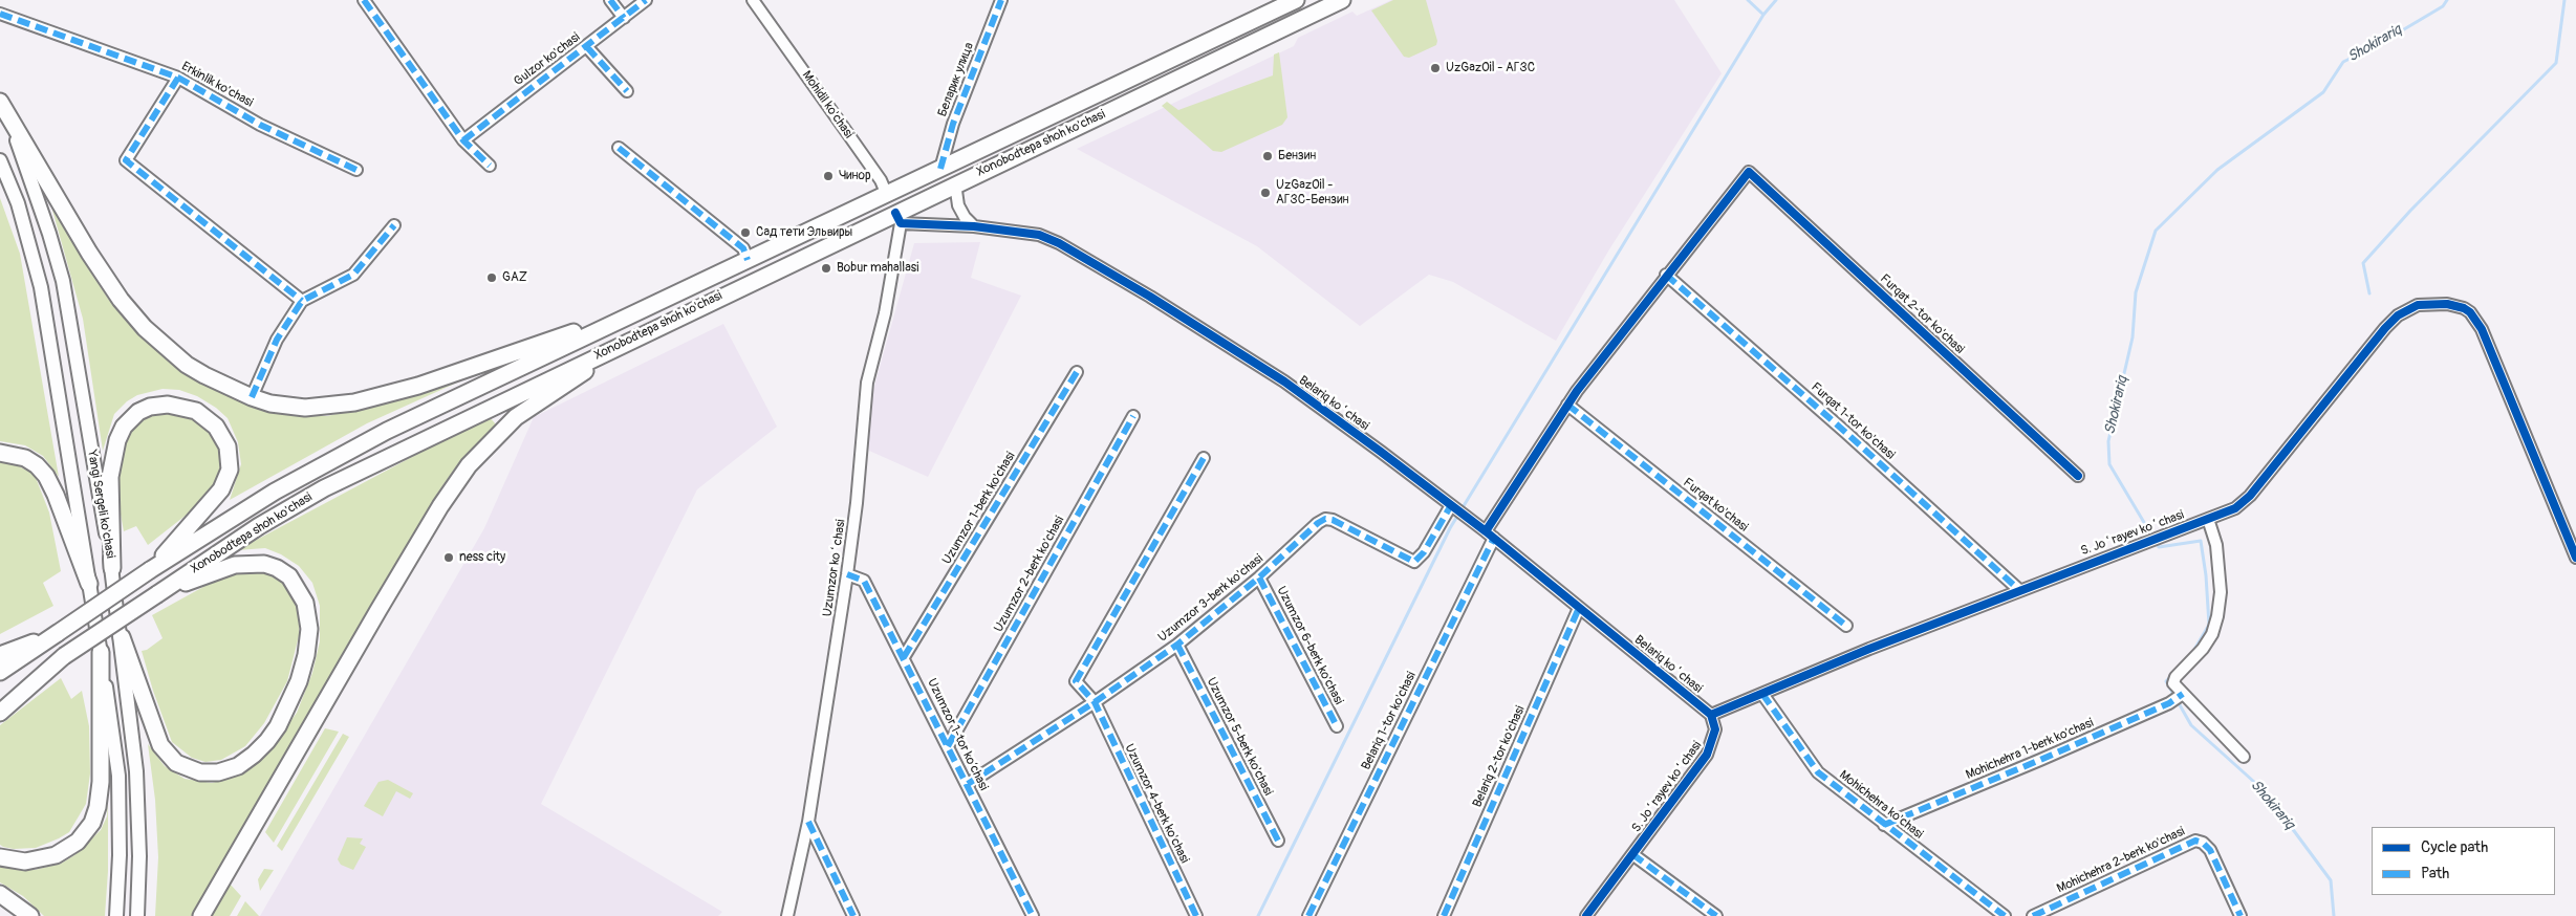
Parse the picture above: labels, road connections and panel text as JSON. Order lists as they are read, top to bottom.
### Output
{
  "streets": {
    "highway": ["Mohidil ko'chasi", "Xonobodtepa shoh ko'chasi"],
    "main road": ["Yangi Sergeli ko'chasi"],
    "street": [
      "Gulzor ko'chasi",
      "Беларик улица",
      "Erkinlik ko'chasi",
      "Furqat 2-tor ko'chasi",
      "Belariq koʻchasi",
      "Furqat 1-tor ko'chasi",
      "Furqat ko'chasi",
      "Uzumzor 1-berk ko'chasi",
      "S. Joʻrayev koʻchasi",
      "Uzumzor koʻchasi",
      "Uzumzor 2-berk ko'chasi",
      "Uzumzor 3-berk ko'chasi",
      "Uzumzor 6-berk ko'chasi",
      "Belariq 1-tor ko'chasi",
      "Uzumzor 1-tor ko‘chasi",
      "Uzumzor 5-berk ko'chasi",
      "Mohichehra 1-berk ko'chasi",
      "Belariq 2-tor ko'chasi",
      "Uzumzor 4-berk ko'chasi",
      "Mohichehra ko'chasi",
      "Mohichehra 2-berk ko'chasi"
    ]
  },
  "crossings": [
    ["Беларик улица", "Xonobodtepa shoh ko'chasi"],
    ["Mohidil ko'chasi", "Xonobodtepa shoh ko'chasi"],
    ["Mohidil ko'chasi", "Belariq koʻchasi"],
    ["Mohidil ko'chasi", "Uzumzor koʻchasi"],
    ["Xonobodtepa shoh ko'chasi", "Belariq koʻchasi"],
    ["Xonobodtepa shoh ko'chasi", "Uzumzor koʻchasi"],
    ["Furqat 2-tor ko'chasi", "Belariq 1-tor ko'chasi"],
    ["Belariq koʻchasi", "S. Joʻrayev koʻchasi"],
    ["Belariq koʻchasi", "Uzumzor koʻchasi"],
    ["Belariq koʻchasi", "Uzumzor 3-berk ko'chasi"],
    ["Belariq koʻchasi", "Belariq 1-tor ko'chasi"],
    ["Belariq koʻchasi", "Belariq 2-tor ko'chasi"],
    ["Furqat 1-tor ko'chasi", "S. Joʻrayev koʻchasi"],
    ["Furqat 1-tor ko'chasi", "Belariq 1-tor ko'chasi"],
    ["Furqat ko'chasi", "Belariq 1-tor ko'chasi"],
    ["Uzumzor 1-berk ko'chasi", "Uzumzor 1-tor ko‘chasi"],
    ["S. Joʻrayev koʻchasi", "Mohichehra ko'chasi"],
    ["Uzumzor koʻchasi", "Uzumzor 1-tor ko‘chasi"],
    ["Uzumzor 2-berk ko'chasi", "Uzumzor 1-tor ko‘chasi"],
    ["Uzumzor 3-berk ko'chasi", "Uzumzor 6-berk ko'chasi"],
    ["Uzumzor 3-berk ko'chasi", "Uzumzor 1-tor ko‘chasi"],
    ["Uzumzor 3-berk ko'chasi", "Uzumzor 5-berk ko'chasi"],
    ["Uzumzor 3-berk ko'chasi", "Uzumzor 4-berk ko'chasi"],
    ["Mohichehra 1-berk ko'chasi", "Mohichehra ko'chasi"]
  ],
  "water": ["Shokirariq"],
  "places": [
    "UzGazOil - АГЗС",
    "Бензин",
    "Чинор",
    "UzGazOil - АГЗС-Бензин",
    "Сад тети Эльвиры",
    "Bobur mahallasi",
    "GAZ",
    "ness city"
  ],
  "legend": ["Cycle path", "Path"]
}
